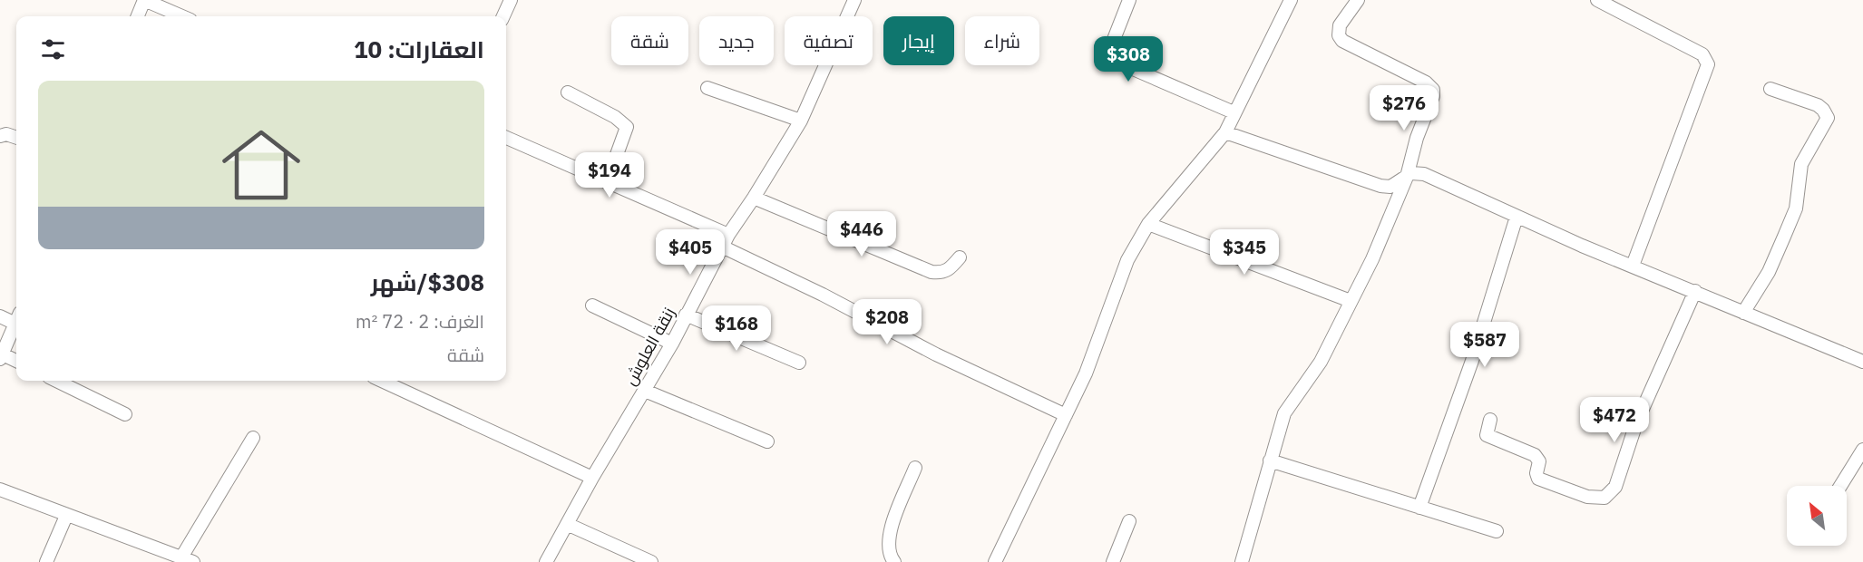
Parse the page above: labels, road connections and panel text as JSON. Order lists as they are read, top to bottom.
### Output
{
  "streets": {
    "street": ["زنقة العلوش"]
  },
  "north": "top left",
  "page": {
    "chip": [
      "شراء",
      "إيجار",
      "تصفية",
      "جديد",
      "شقة"
    ],
    "heading": "العقارات: 10",
    "price": [
      "$308",
      "$276",
      "$194",
      "$446",
      "$405",
      "$345",
      "$208",
      "$168",
      "$587",
      "$472"
    ],
    "list": [
      {
        "name": "$308/شهر",
        "note": "الغرف: 2 · 72 m² · شقة"
      }
    ]
  }
}
